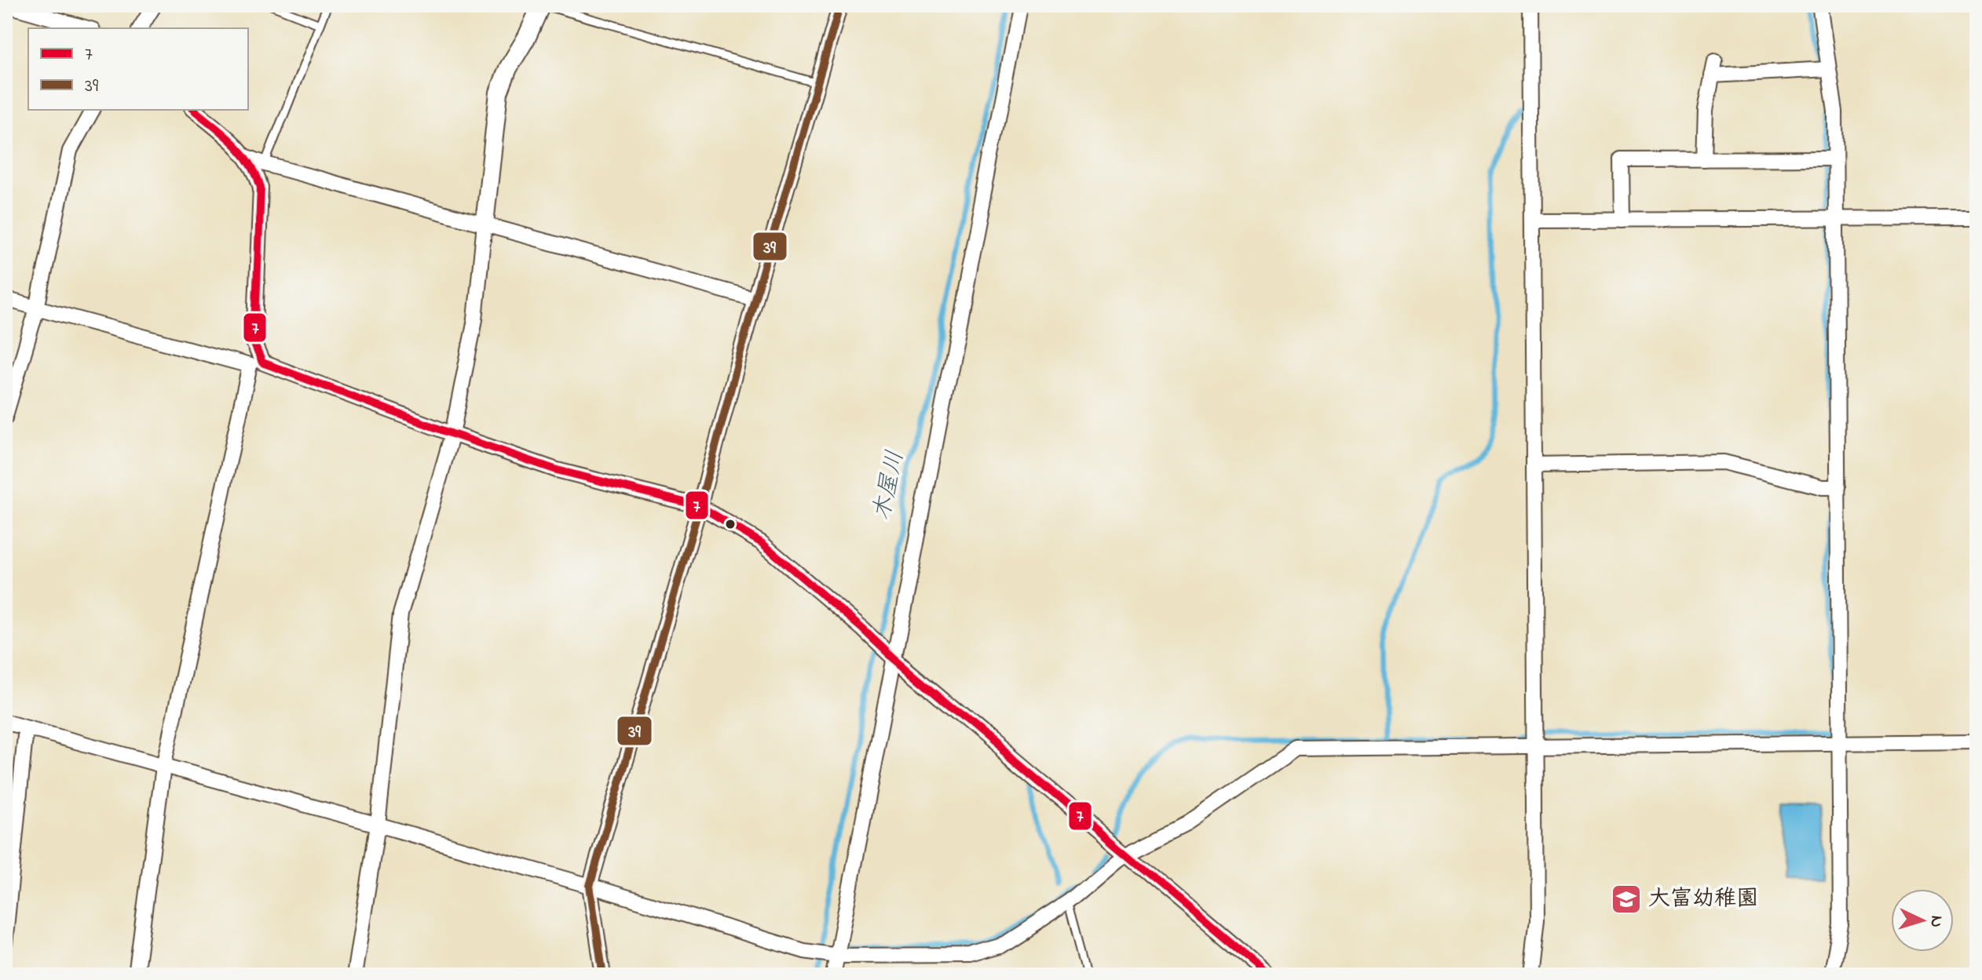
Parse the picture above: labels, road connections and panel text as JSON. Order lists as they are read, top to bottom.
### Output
{
  "water": ["木屋川"],
  "places": {
    "school or university": ["大富幼稚園"]
  },
  "lines": ["transit line 39", "transit line 7"],
  "legend": ["7", "39"],
  "north": "right"
}
